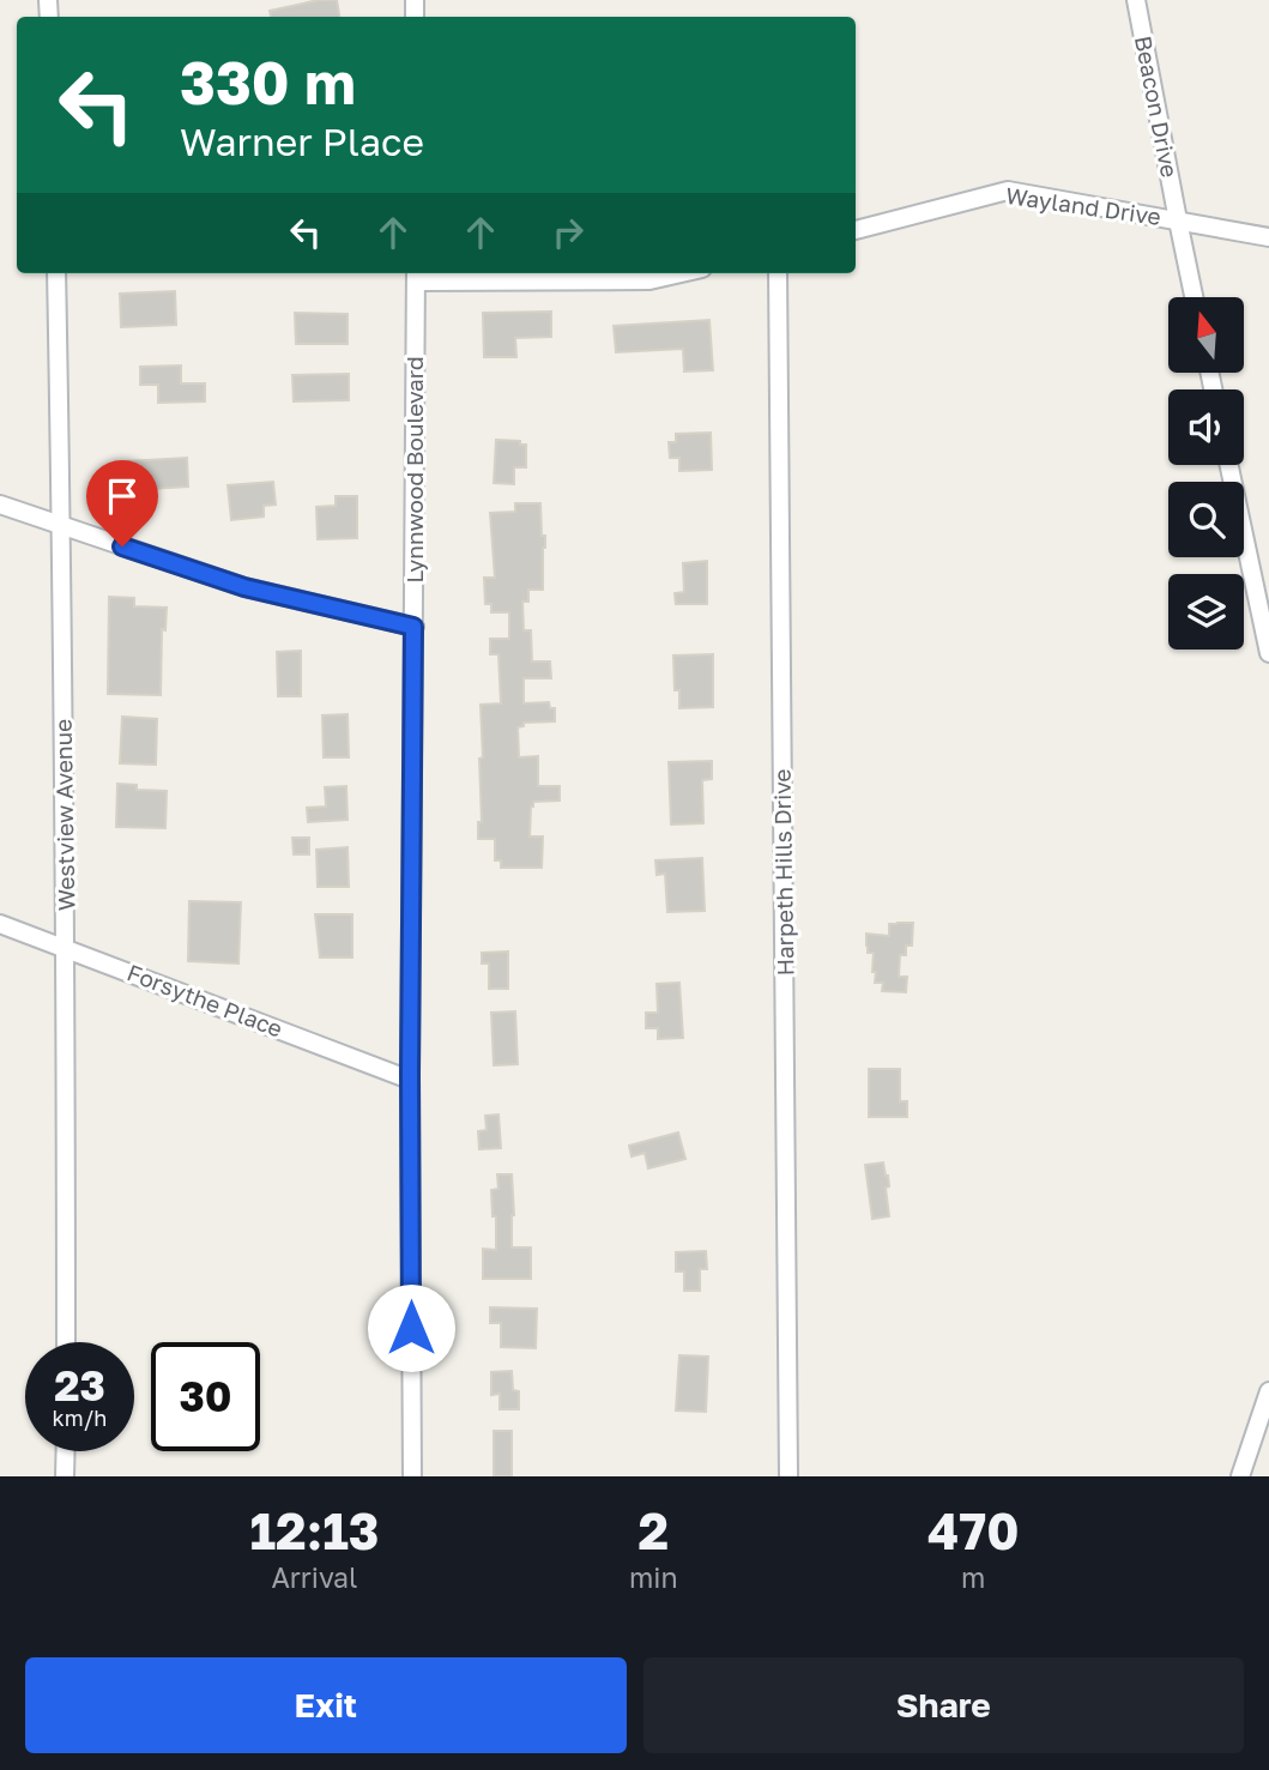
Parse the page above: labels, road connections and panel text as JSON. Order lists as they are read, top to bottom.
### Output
{
  "streets": {
    "street": [
      "Beacon Drive",
      "Wayland Drive",
      "Lynnwood Boulevard",
      "Westview Avenue",
      "Harpeth Hills Drive",
      "Forsythe Place"
    ]
  },
  "crossings": [
    ["Beacon Drive", "Wayland Drive"],
    ["Lynnwood Boulevard", "Forsythe Place"],
    ["Westview Avenue", "Forsythe Place"]
  ],
  "north": "top",
  "page": {
    "turn": ["330 m", "Warner Place"],
    "speed": "23 km/h",
    "limit": "30",
    "eta": [
      "12:13",
      "Arrival",
      "2",
      "min",
      "470",
      "m"
    ],
    "buttons": ["Exit", "Share"]
  }
}
